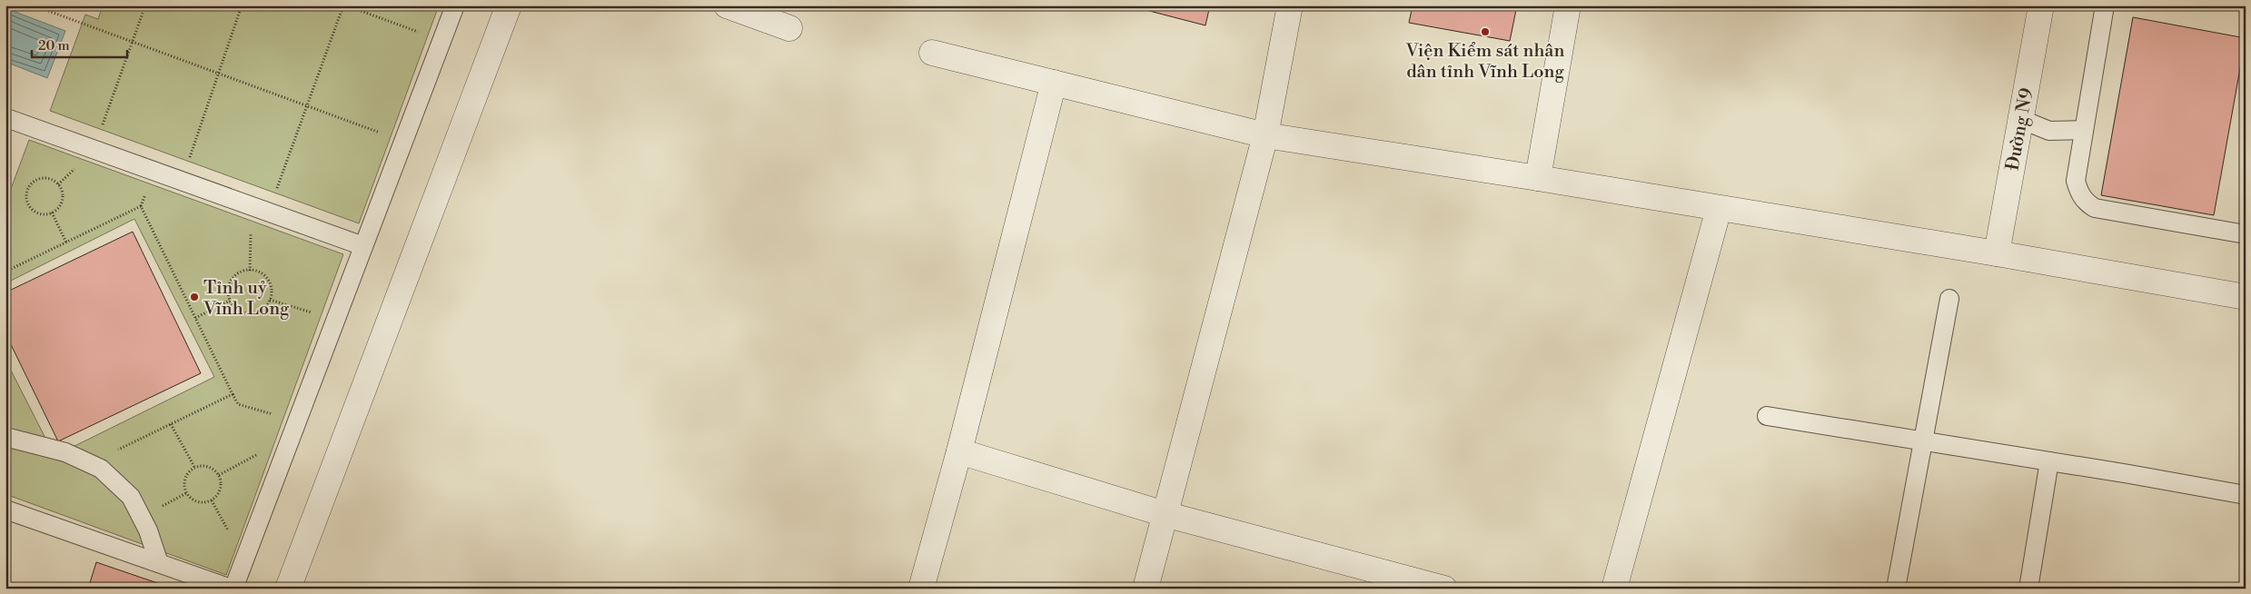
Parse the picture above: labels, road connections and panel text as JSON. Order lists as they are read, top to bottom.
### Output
{
  "streets": {
    "street": ["Đường N9"]
  },
  "places": ["Viện Kiểm sát nhân dân tỉnh Vĩnh Long", "Tỉnh uỷ Vĩnh Long"],
  "scale_bar": "20 m"
}
